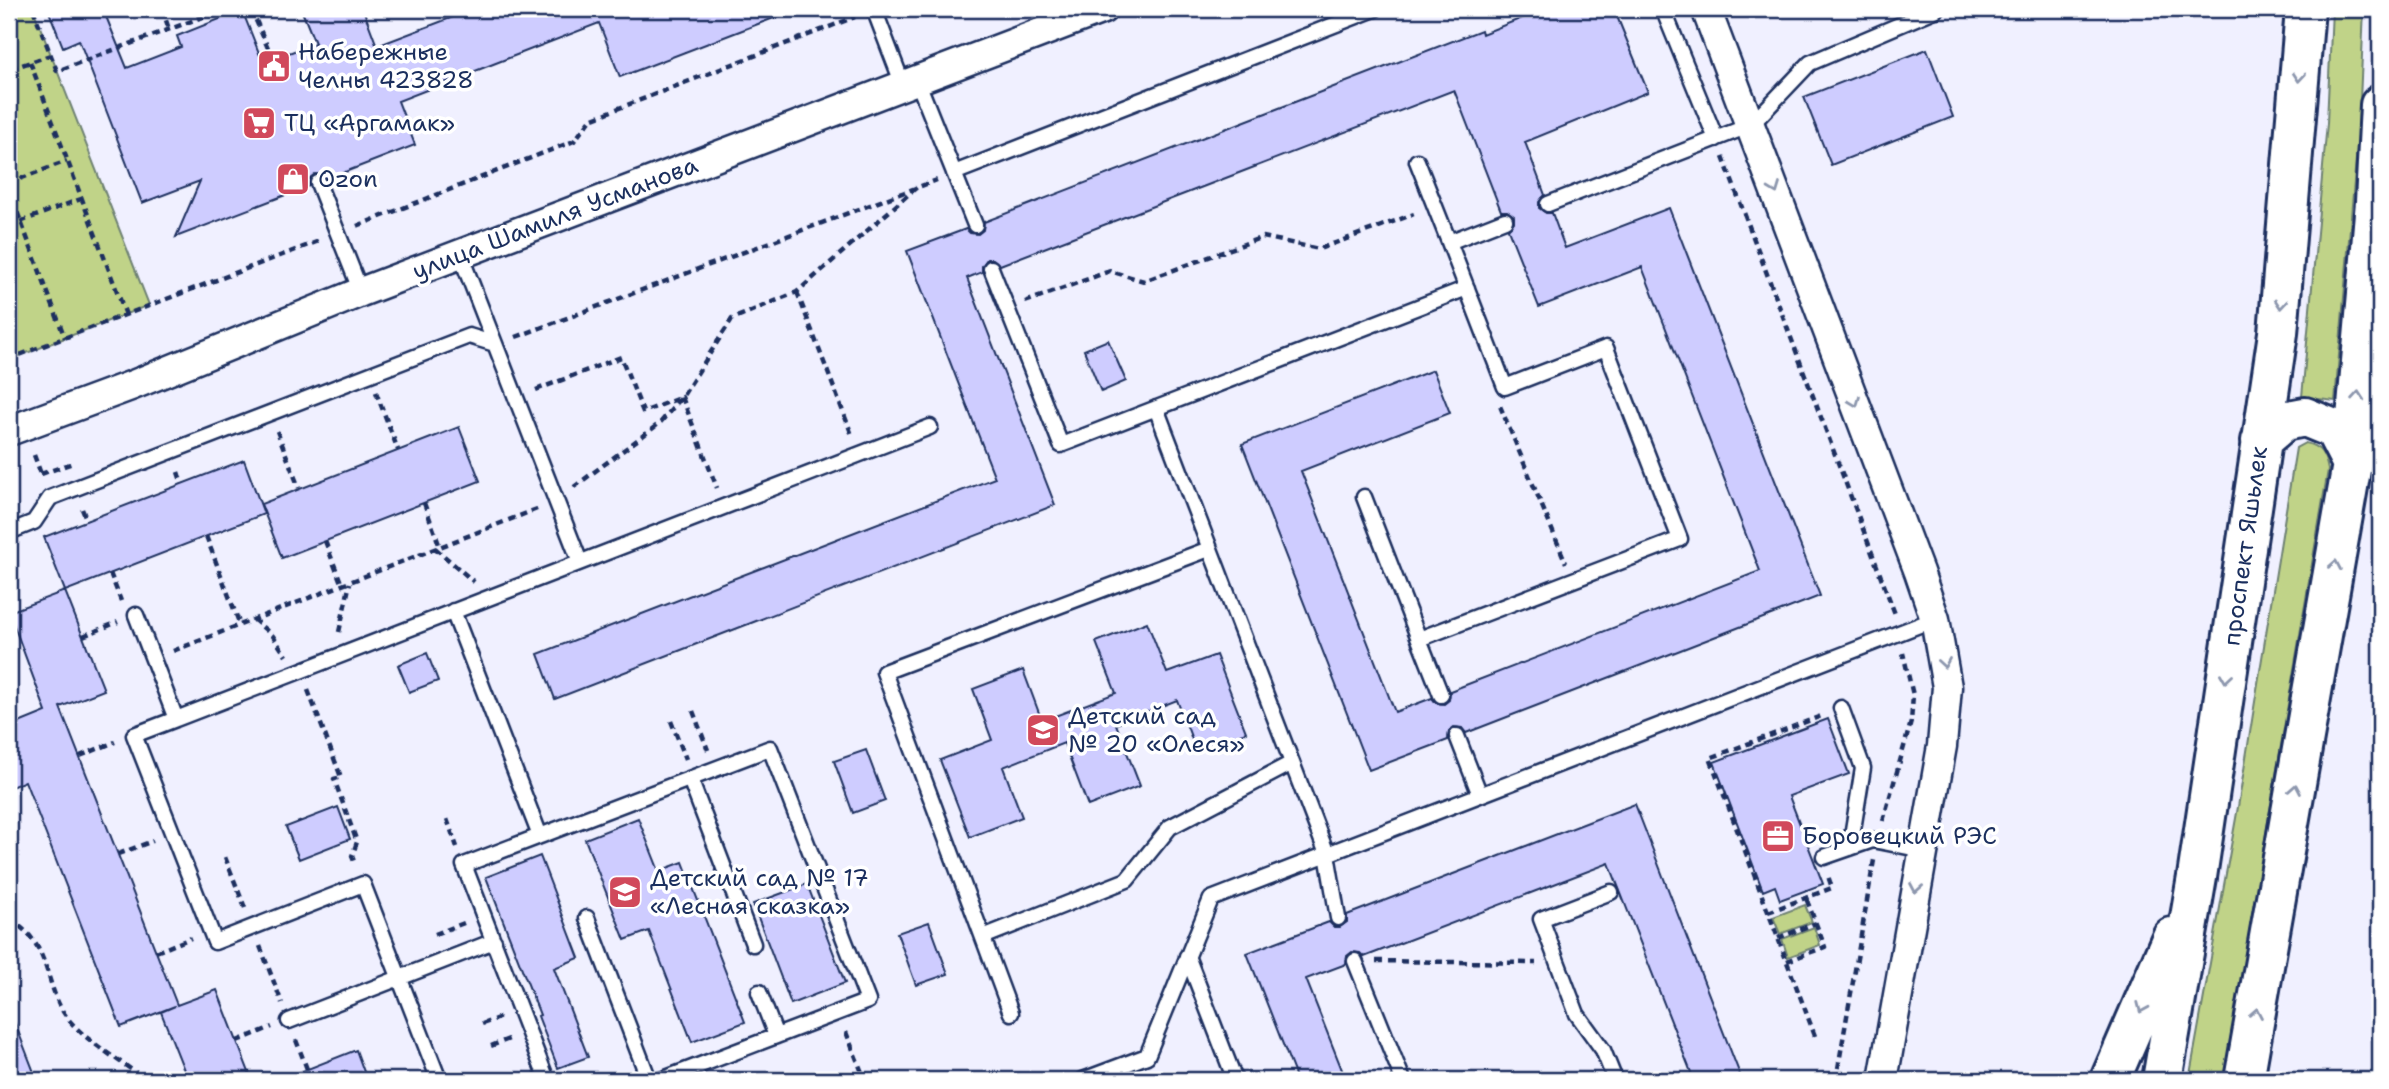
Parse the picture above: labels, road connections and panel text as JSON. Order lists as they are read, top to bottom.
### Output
{
  "streets": {
    "main road": ["проспект Яшьлек"],
    "street": ["улица Шамиля Усманова"]
  },
  "places": {
    "public building": ["Набережные Челны 423828"],
    "supermarket": ["ТЦ «Аргамак»"],
    "shop": ["Ozon"],
    "school or university": ["Детский сад № 20 «Олеся»", "Детский сад № 17 «Лесная сказка»"],
    "office": ["Боровецкий РЭС"]
  }
}
